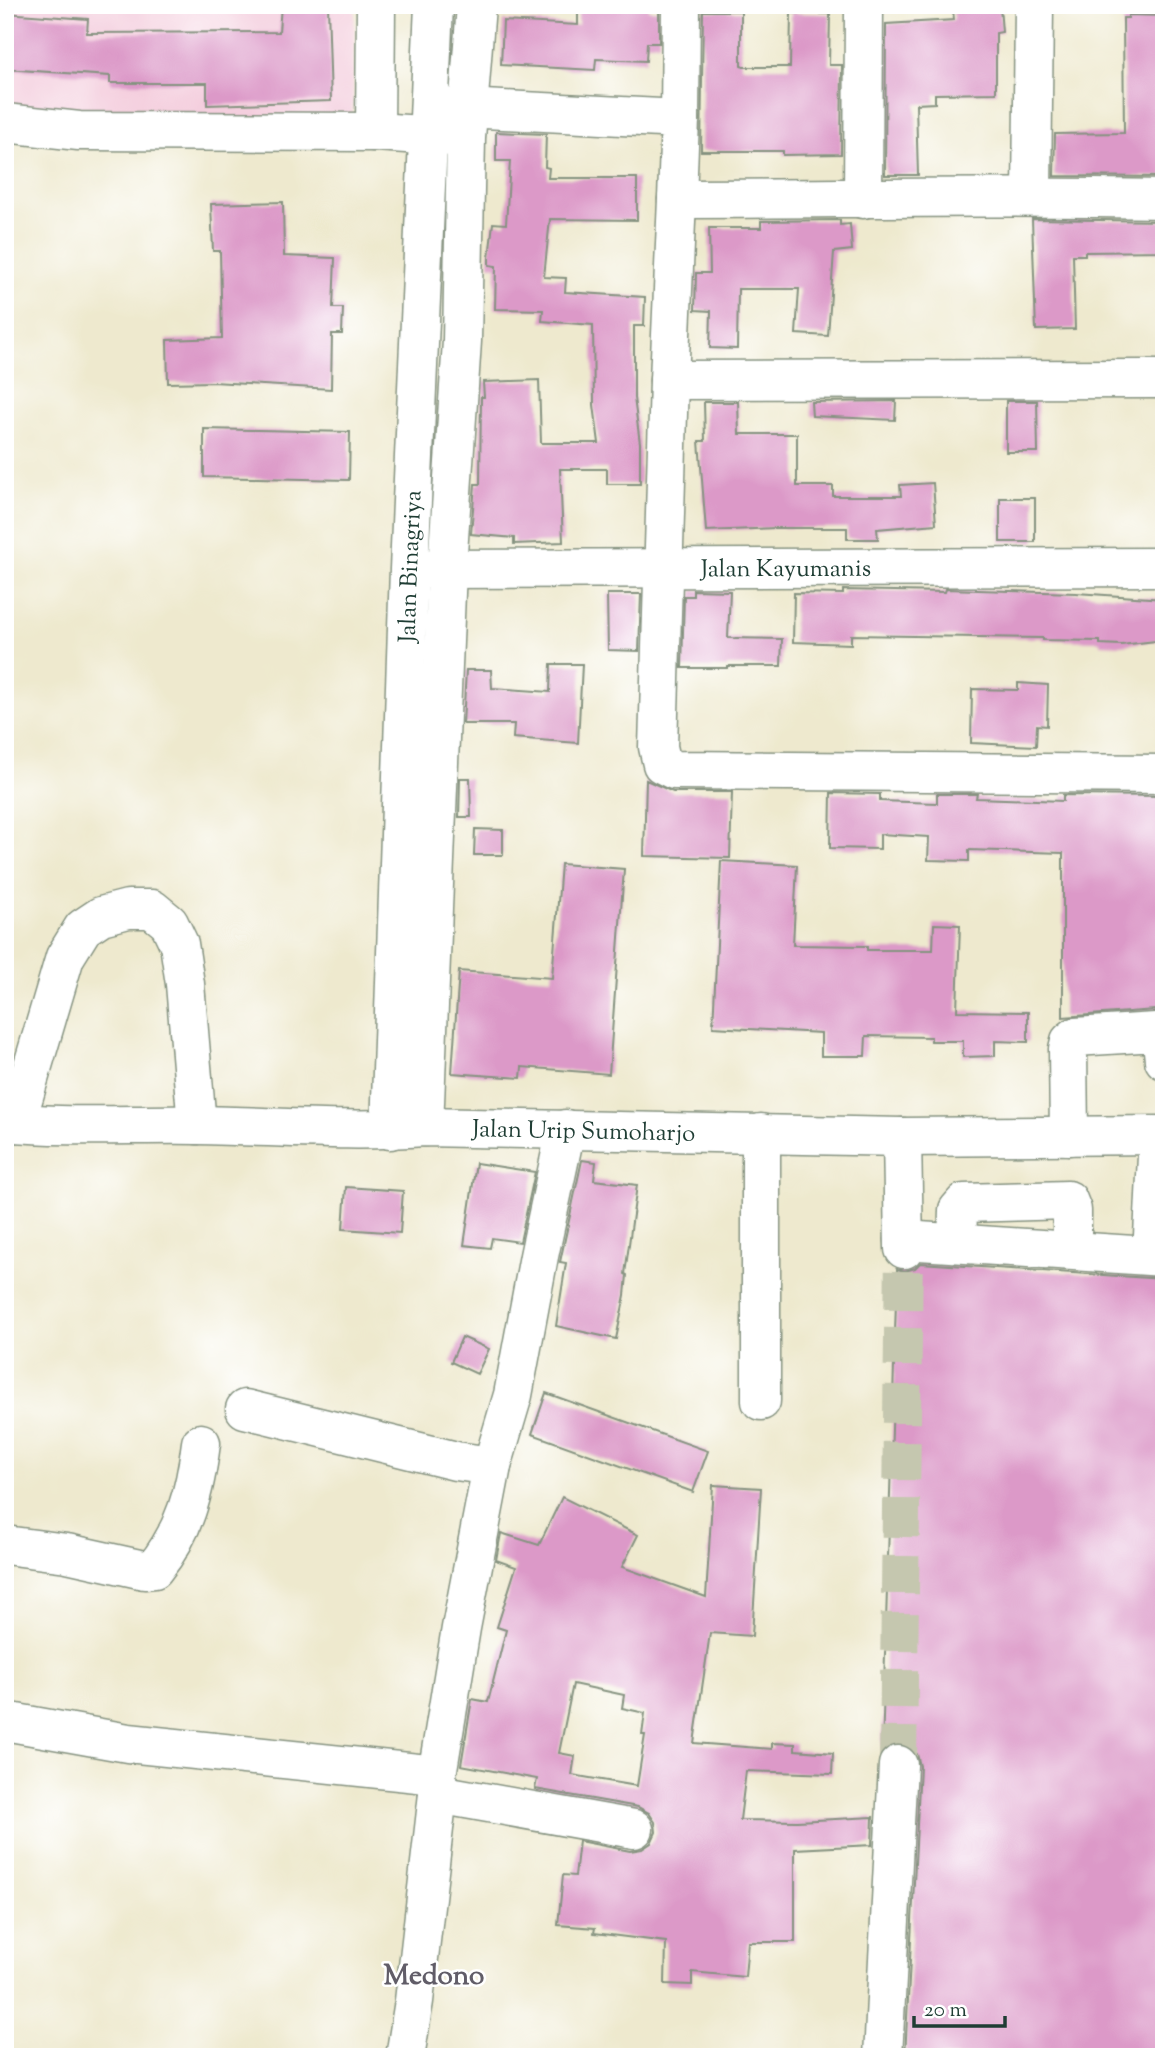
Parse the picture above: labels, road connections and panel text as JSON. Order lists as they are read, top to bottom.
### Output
{
  "streets": {
    "street": ["Jalan Binagriya", "Jalan Kayumanis", "Jalan Urip Sumoharjo"]
  },
  "crossings": [
    ["Jalan Binagriya", "Jalan Kayumanis"],
    ["Jalan Binagriya", "Jalan Urip Sumoharjo"]
  ],
  "districts": ["Medono"],
  "scale_bar": "20 m"
}
